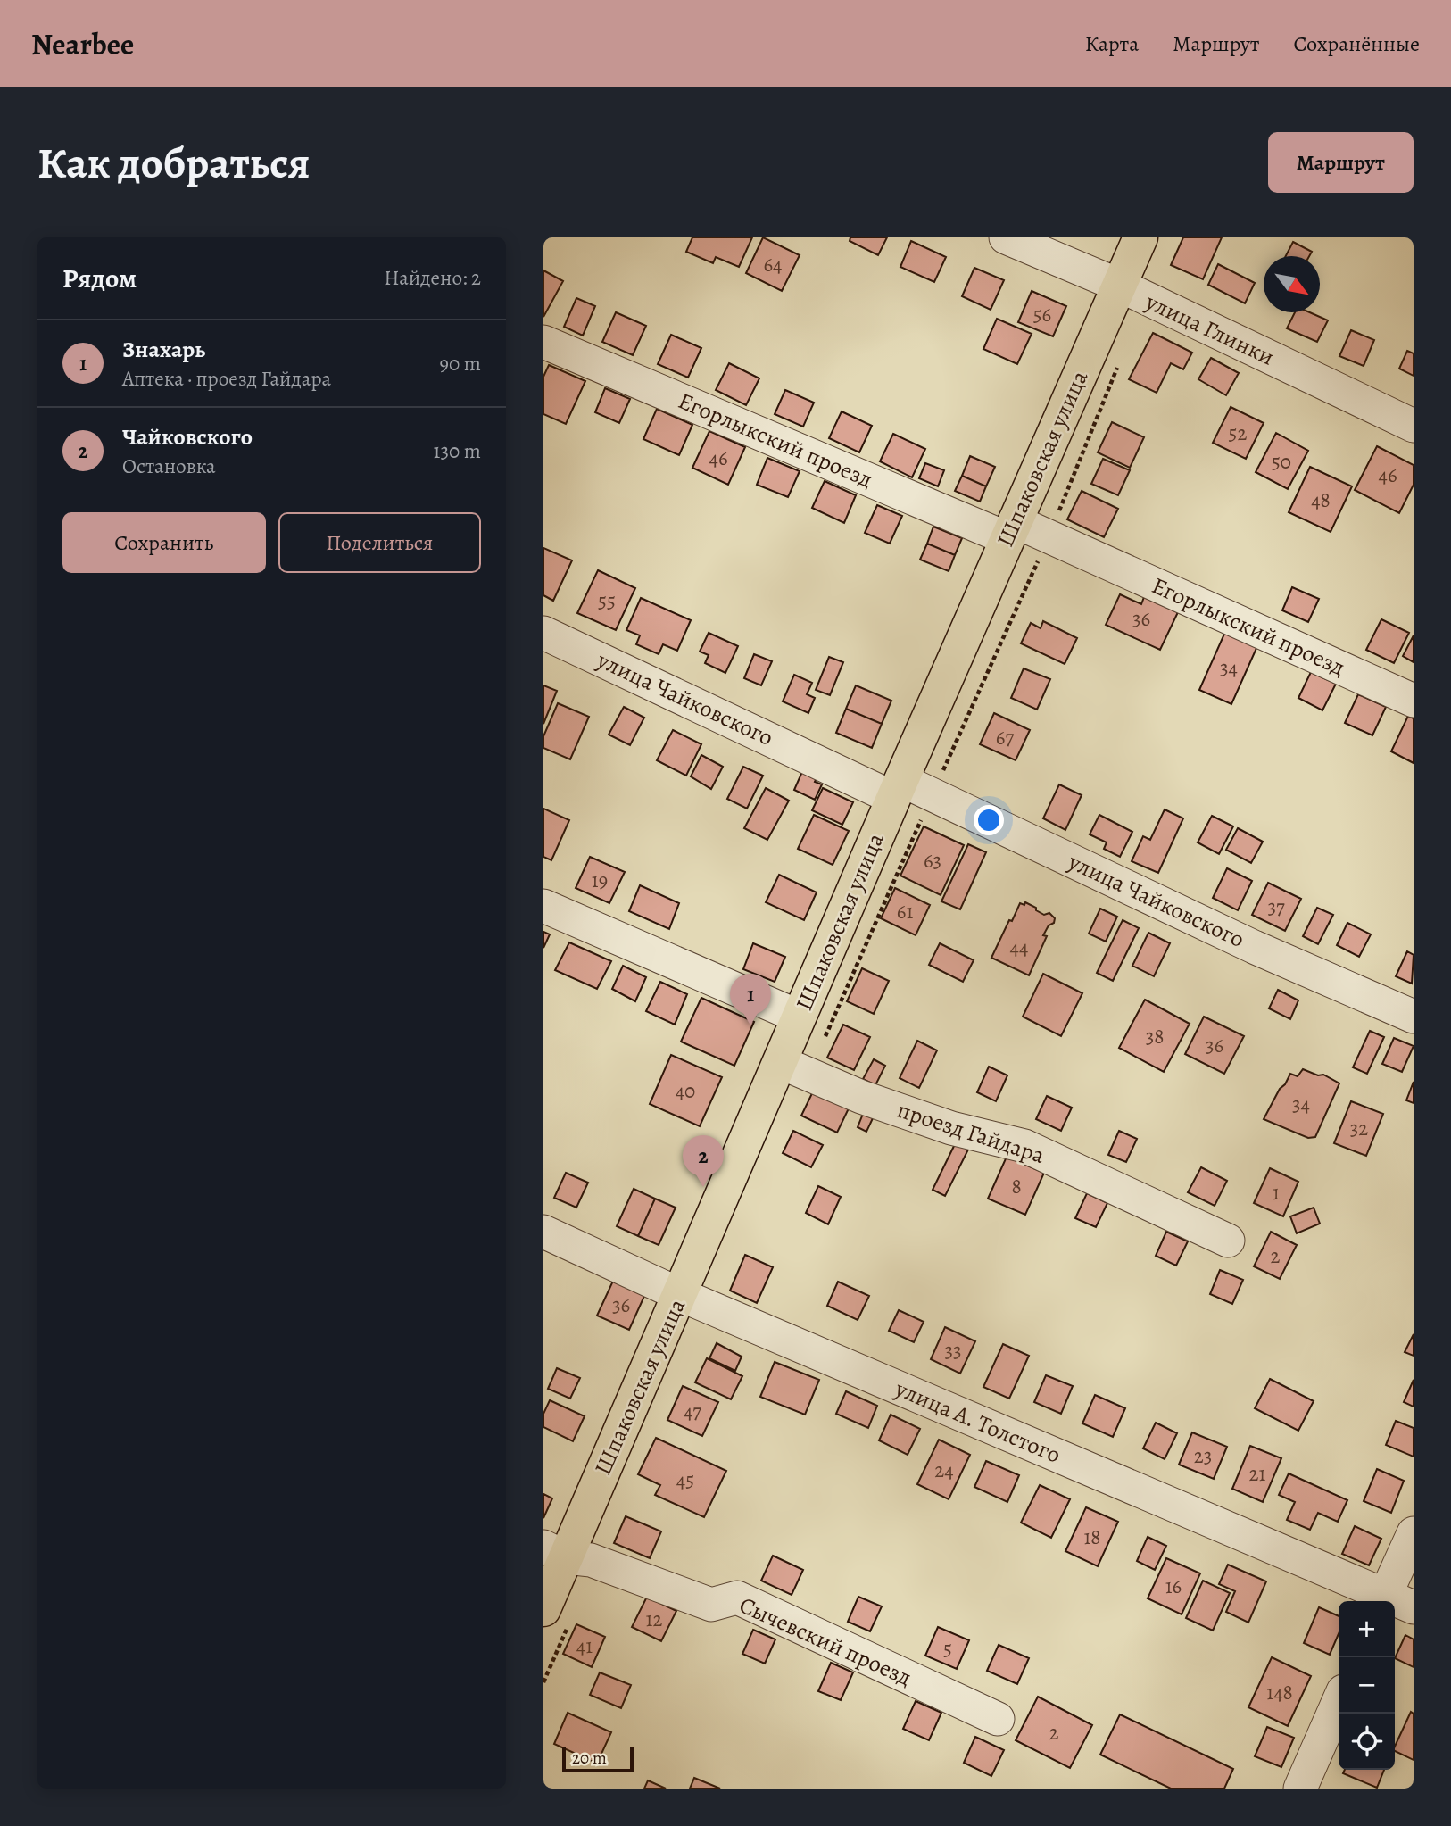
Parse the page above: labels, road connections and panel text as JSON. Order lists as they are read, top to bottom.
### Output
{
  "streets": {
    "main road": ["Шпаковская улица"],
    "street": [
      "улица Глинки",
      "Егорлыкский проезд",
      "улица Чайковского",
      "проезд Гайдара",
      "улица А. Толстого",
      "Сычевский проезд"
    ]
  },
  "crossings": [
    ["улица Глинки", "Шпаковская улица"],
    ["Егорлыкский проезд", "Шпаковская улица"],
    ["Шпаковская улица", "улица Чайковского"],
    ["Шпаковская улица", "проезд Гайдара"],
    ["Шпаковская улица", "улица А. Толстого"],
    ["Шпаковская улица", "Сычевский проезд"]
  ],
  "house_numbers": [
    "64",
    "56",
    "52",
    "46",
    "50",
    "46",
    "48",
    "55",
    "36",
    "34",
    "67",
    "63",
    "19",
    "37",
    "61",
    "44",
    "38",
    "36",
    "40",
    "34",
    "32",
    "8",
    "1",
    "2",
    "36",
    "33",
    "47",
    "23",
    "24",
    "21",
    "45",
    "18",
    "16",
    "12",
    "41",
    "5",
    "148",
    "2"
  ],
  "scale_bar": "20 m",
  "north": "bottom right",
  "page": {
    "header": "Nearbee",
    "nav": ["Карта", "Маршрут", "Сохранённые"],
    "buttons": [
      "Маршрут",
      ["Сохранить", "Поделиться"]
    ],
    "title": "Как добраться",
    "heading": ["Рядом", "Найдено: 2"],
    "list": [
      {
        "mark": "1",
        "name": "Знахарь",
        "note": "Аптека · проезд Гайдара",
        "value": "90 m"
      },
      {
        "mark": "2",
        "name": "Чайковского",
        "note": "Остановка",
        "value": "130 m"
      }
    ],
    "pins": ["1", "2"],
    "map_buttons": ["+", "−"],
    "scale": "20 m"
  }
}
